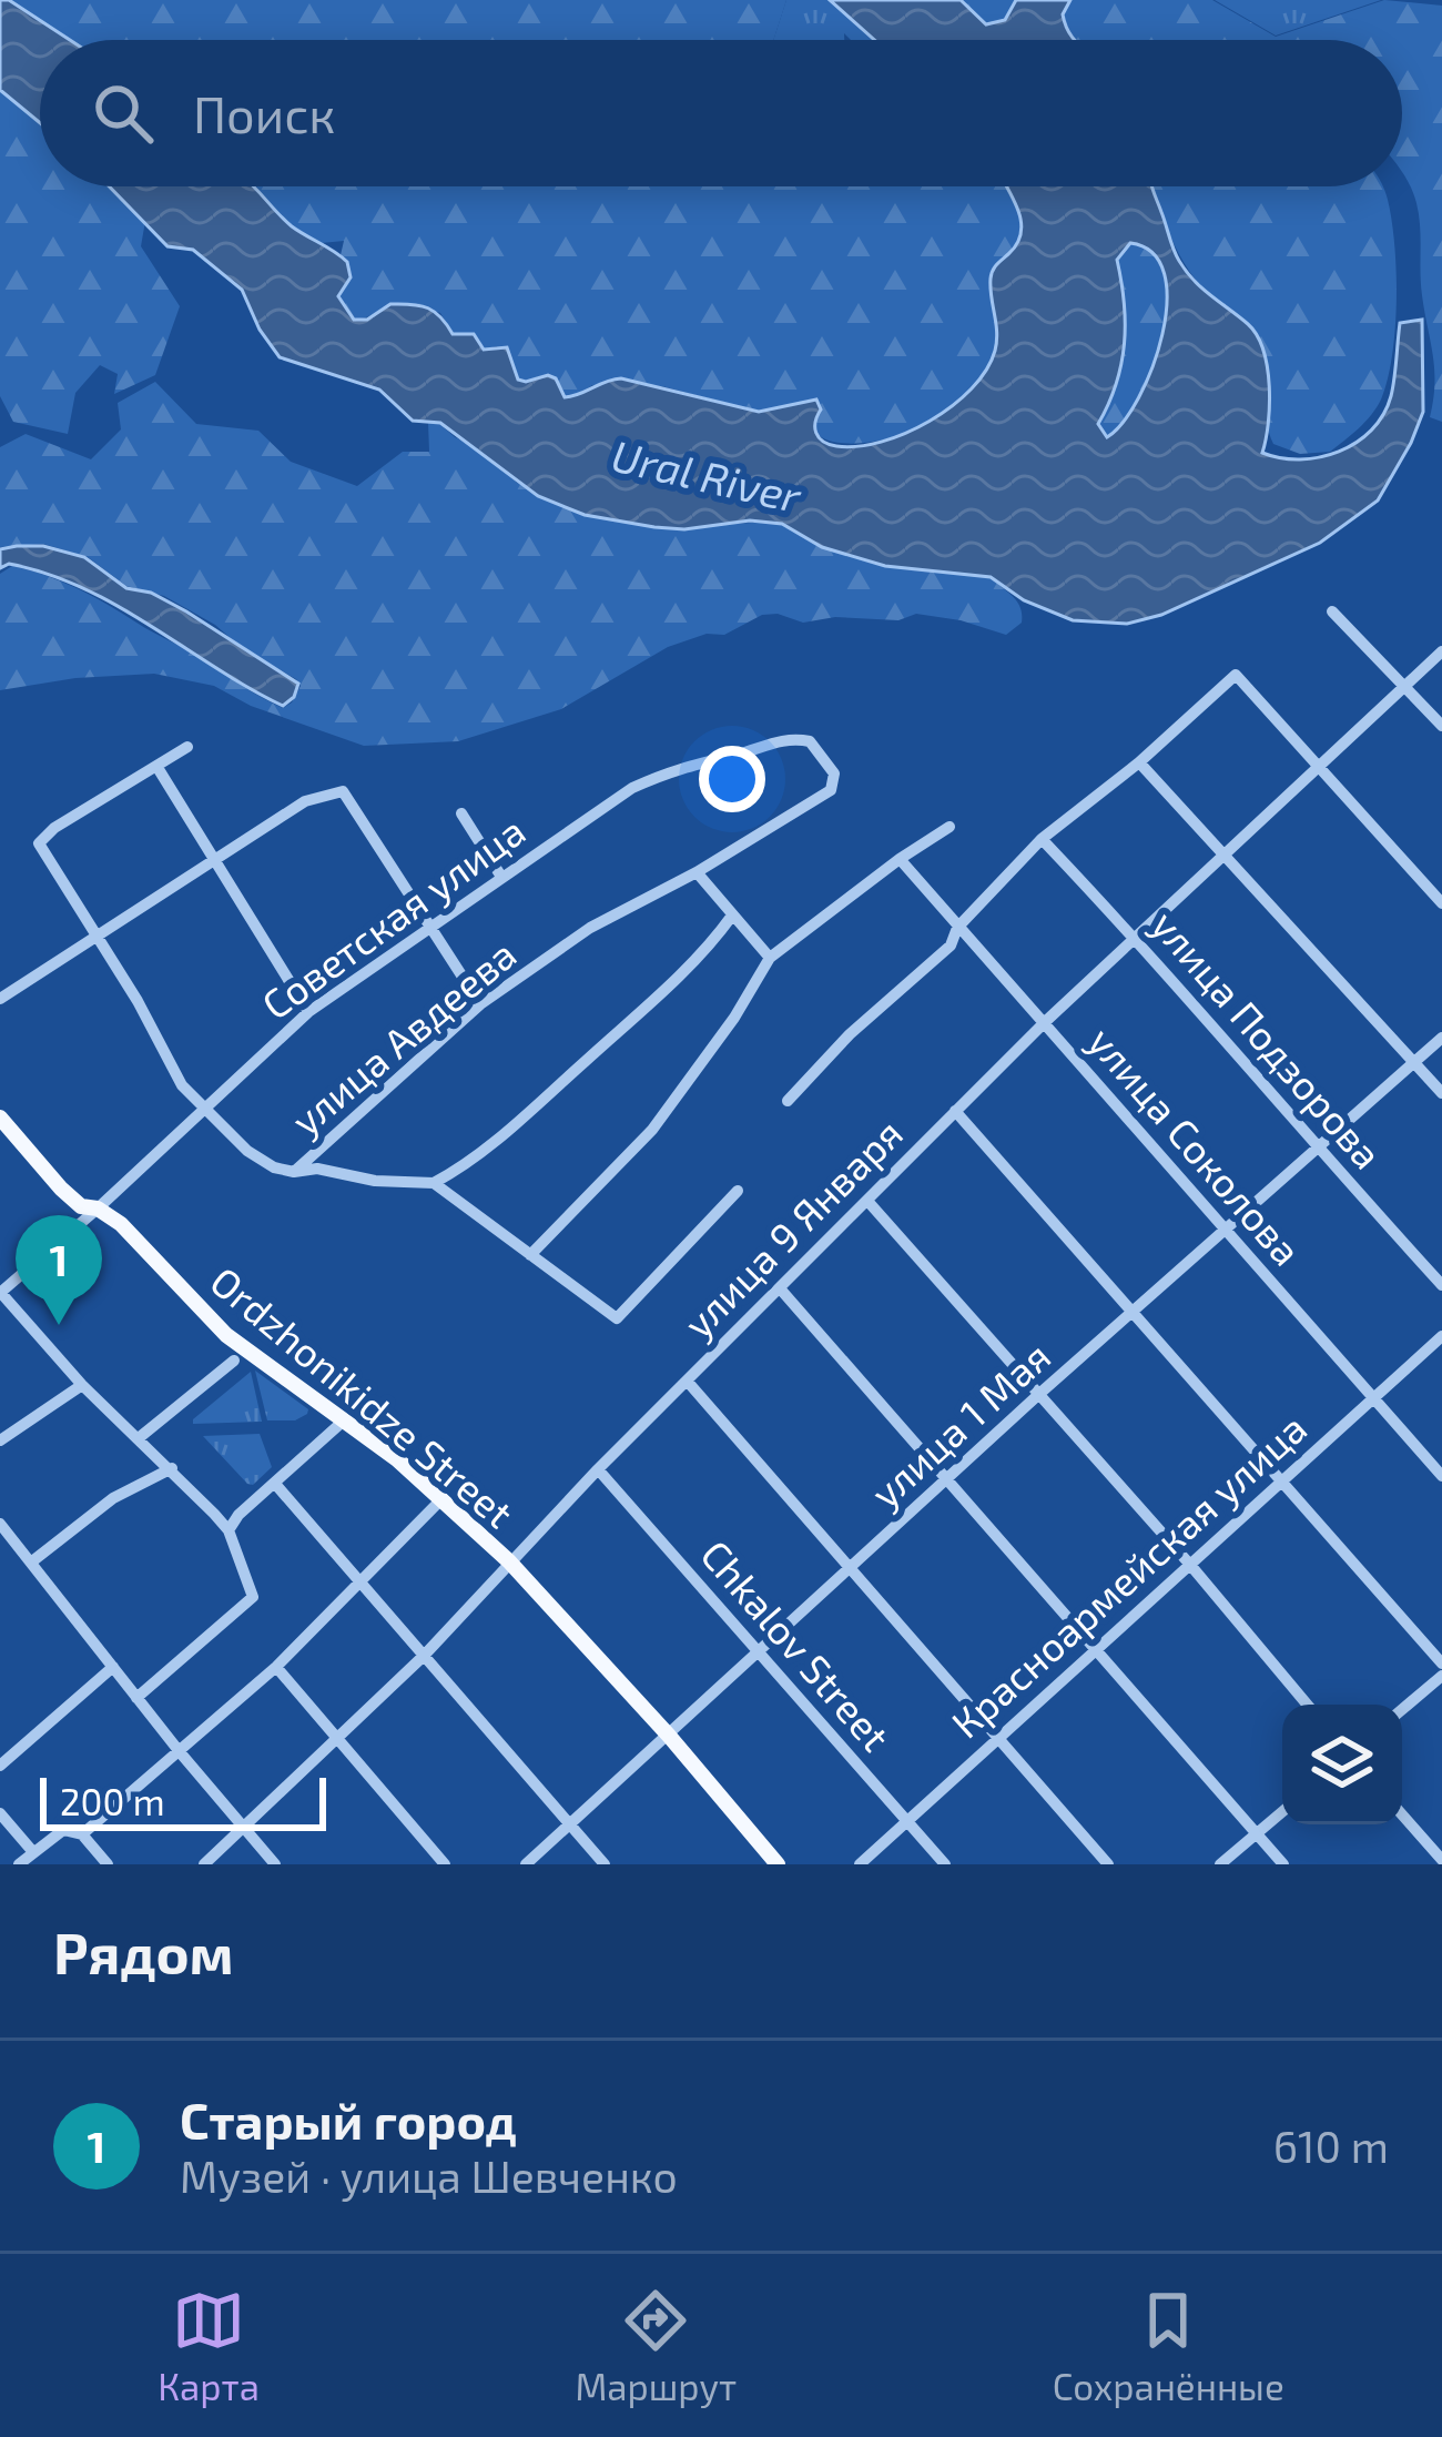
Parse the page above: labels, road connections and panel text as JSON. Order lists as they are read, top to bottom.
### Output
{
  "streets": {
    "main road": ["Ordzhonikidze Street"],
    "street": [
      "Советская улица",
      "улица Авдеева",
      "улица Подзорова",
      "улица Соколова",
      "улица 9 Января",
      "улица 1 Мая",
      "Красноармейская улица",
      "Chkalov Street"
    ]
  },
  "crossings": [
    ["Советская улица", "улица Авдеева"],
    ["Советская улица", "Ordzhonikidze Street"],
    ["улица Подзорова", "улица 9 Января"],
    ["улица Подзорова", "улица 1 Мая"],
    ["улица Соколова", "улица 9 Января"],
    ["улица Соколова", "улица 1 Мая"],
    ["улица Соколова", "Красноармейская улица"],
    ["улица 9 Января", "Ordzhonikidze Street"],
    ["улица 9 Января", "Chkalov Street"],
    ["Ordzhonikidze Street", "улица 1 Мая"],
    ["улица 1 Мая", "Chkalov Street"],
    ["Красноармейская улица", "Chkalov Street"]
  ],
  "water": ["Ural River"],
  "scale_bar": "200 m",
  "page": {
    "search": "Поиск",
    "pins": "1",
    "scale": "200 m",
    "heading": "Рядом",
    "list": [
      {
        "mark": "1",
        "name": "Старый город",
        "note": "Музей · улица Шевченко",
        "value": "610 m"
      }
    ],
    "nav": ["Карта", "Маршрут", "Сохранённые"]
  }
}
